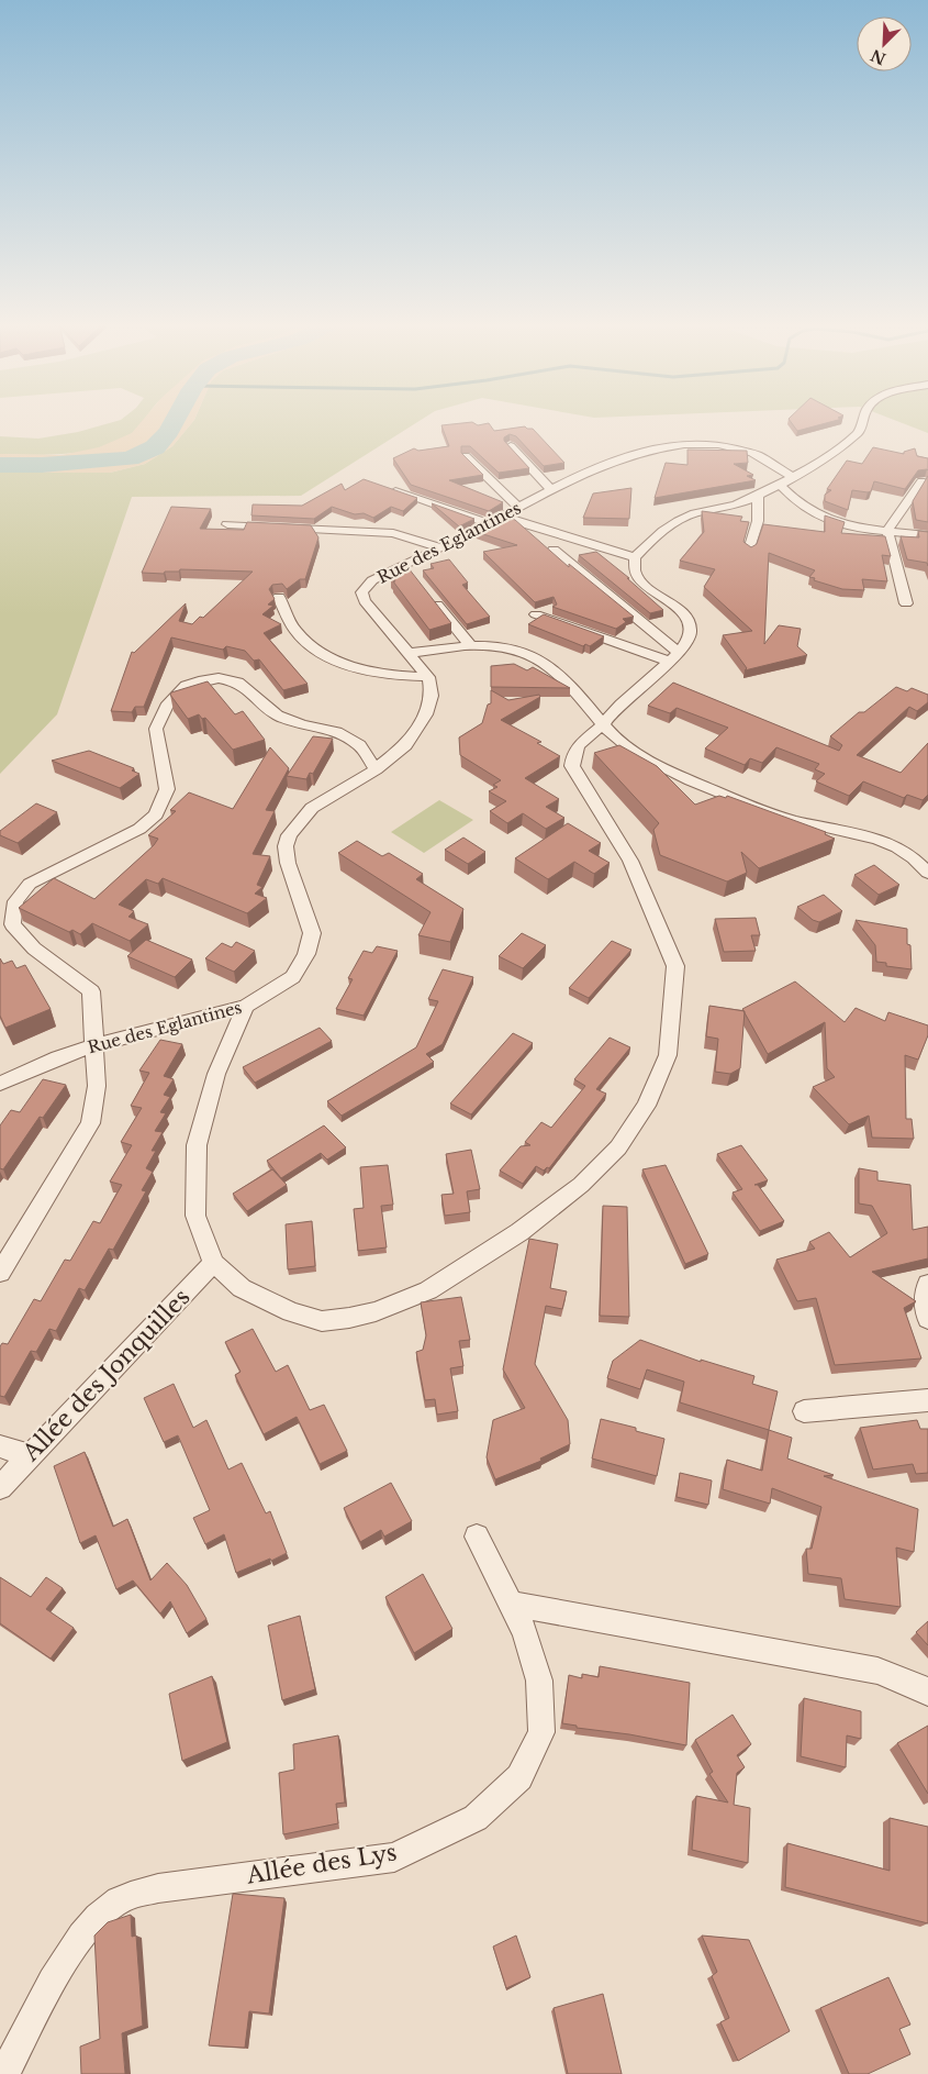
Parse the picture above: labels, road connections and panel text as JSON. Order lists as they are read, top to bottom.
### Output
{
  "streets": {
    "street": ["Rue des Eglantines", "Allée des Jonquilles", "Allée des Lys"]
  },
  "north": "bottom left"
}
